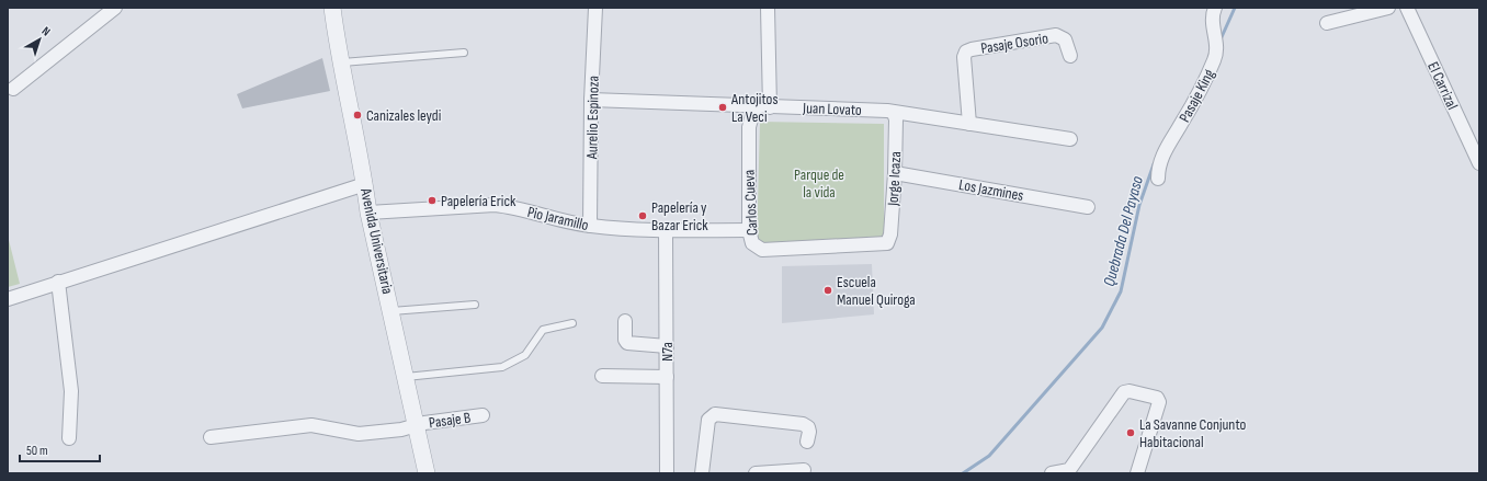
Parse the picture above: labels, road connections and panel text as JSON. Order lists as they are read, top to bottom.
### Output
{
  "streets": {
    "street": [
      "Pasaje Osorio",
      "El Carrizal",
      "Pasaje King",
      "Juan Lovato",
      "Aurelio Espinoza",
      "Jorge Icaza",
      "Los Jazmines",
      "Carlos Cueva",
      "Pio Jaramillo",
      "Avenida Universitaria",
      "N7a",
      "Pasaje B"
    ]
  },
  "crossings": [
    ["Pasaje Osorio", "Juan Lovato"],
    ["Juan Lovato", "Aurelio Espinoza"],
    ["Juan Lovato", "Jorge Icaza"],
    ["Juan Lovato", "Carlos Cueva"],
    ["Aurelio Espinoza", "Pio Jaramillo"],
    ["Jorge Icaza", "Los Jazmines"],
    ["Jorge Icaza", "Carlos Cueva"],
    ["Carlos Cueva", "Pio Jaramillo"],
    ["Pio Jaramillo", "Avenida Universitaria"],
    ["Pio Jaramillo", "N7a"],
    ["Avenida Universitaria", "Pasaje B"]
  ],
  "water": ["Quebrada Del Payaso"],
  "parks": ["Parque de la vida"],
  "places": [
    "Antojitos La Veci",
    "Canizales leydi",
    "Papelería Erick",
    "Papelería y Bazar Erick",
    "Escuela Manuel Quiroga",
    "La Savanne Conjunto Habitacional"
  ],
  "scale_bar": "50 m",
  "north": "top right"
}
